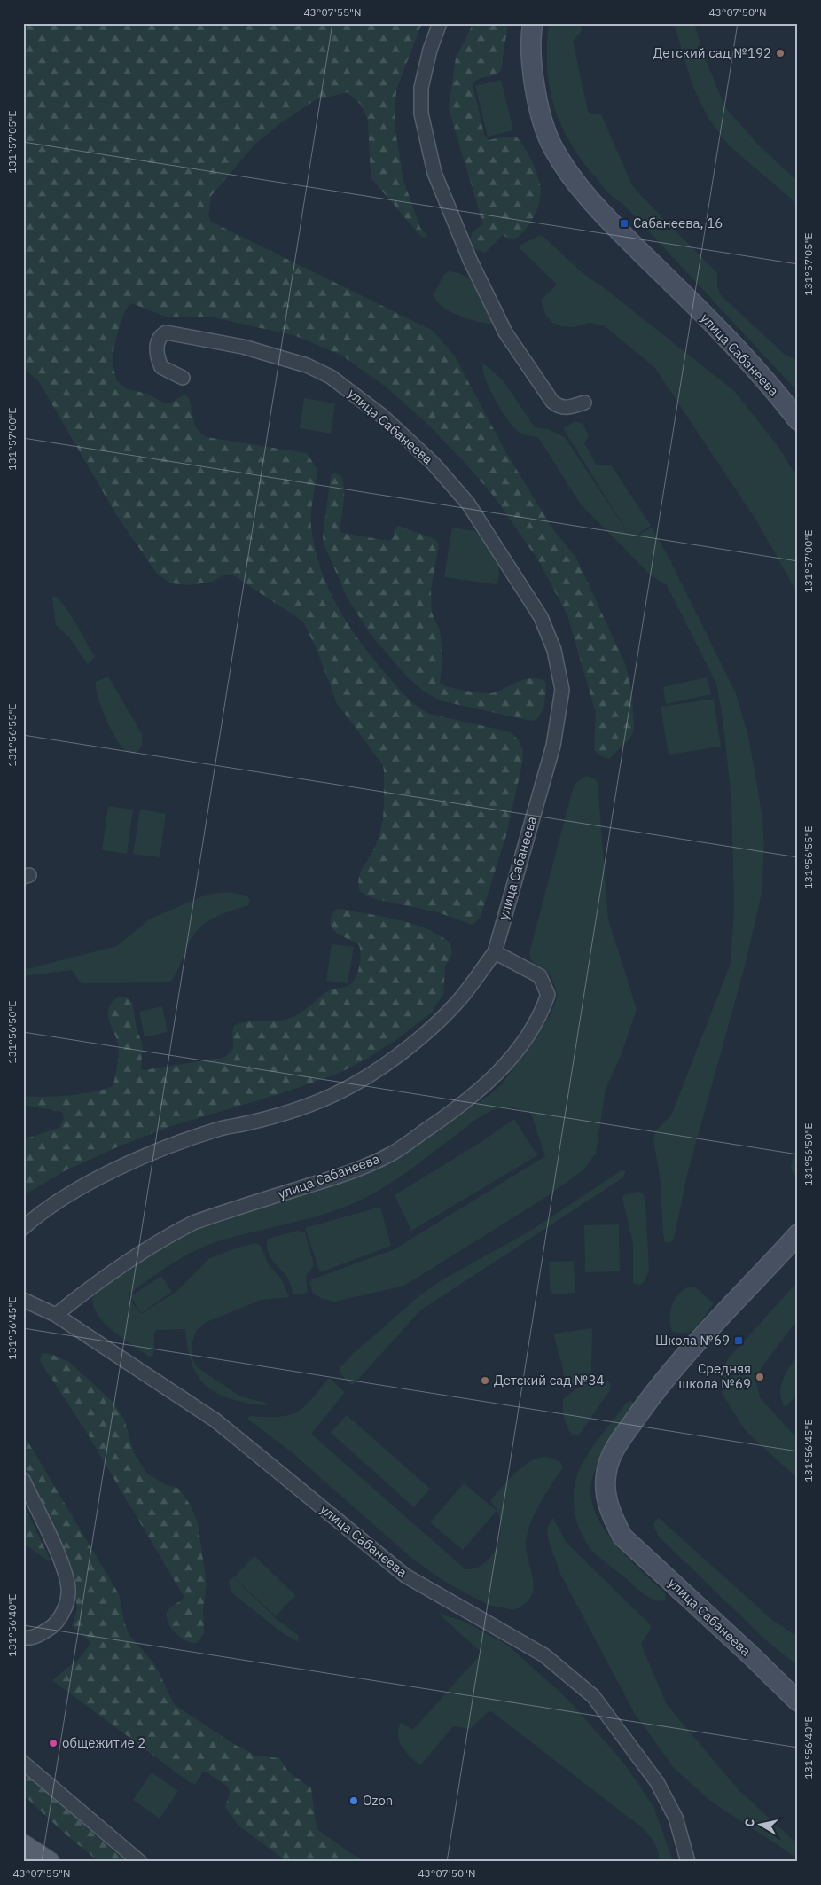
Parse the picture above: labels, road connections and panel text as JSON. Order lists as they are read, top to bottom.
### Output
{
  "streets": {
    "street": ["улица Сабанеева"]
  },
  "places": {
    "other": [
      "Детский сад №192",
      "Средняя школа №69",
      "Детский сад №34",
      "общежитие 2",
      "Ozon"
    ],
    "transit": ["Сабанеева, 16", "Школа №69"]
  },
  "north": "left",
  "coordinates": [
    "43°07'55\"N",
    "43°07'50\"N",
    "131°57'05\"E",
    "131°57'00\"E",
    "131°56'55\"E",
    "131°56'50\"E",
    "131°56'45\"E",
    "131°56'40\"E"
  ]
}
